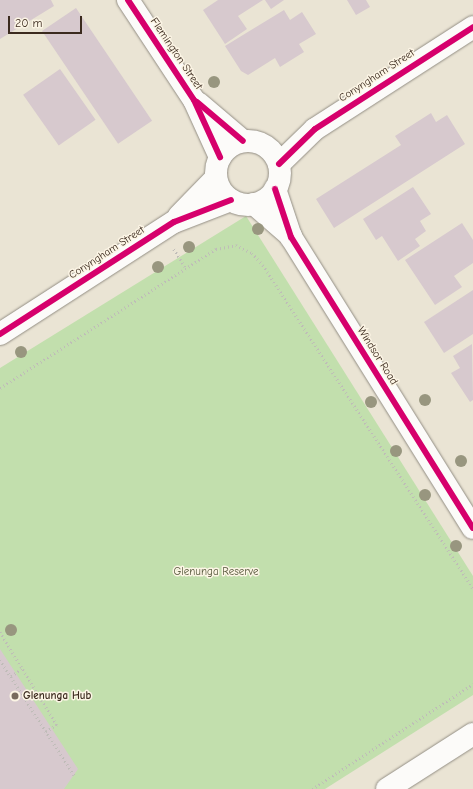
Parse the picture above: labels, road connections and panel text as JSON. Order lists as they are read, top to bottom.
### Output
{
  "streets": {
    "street": ["Flemington Street", "Conyngham Street", "Windsor Road"]
  },
  "crossings": [
    ["Flemington Street", "Conyngham Street"],
    ["Flemington Street", "Windsor Road"],
    ["Conyngham Street", "Windsor Road"]
  ],
  "parks": ["Glenunga Reserve"],
  "places": ["Glenunga Hub"],
  "scale_bar": "20 m"
}
